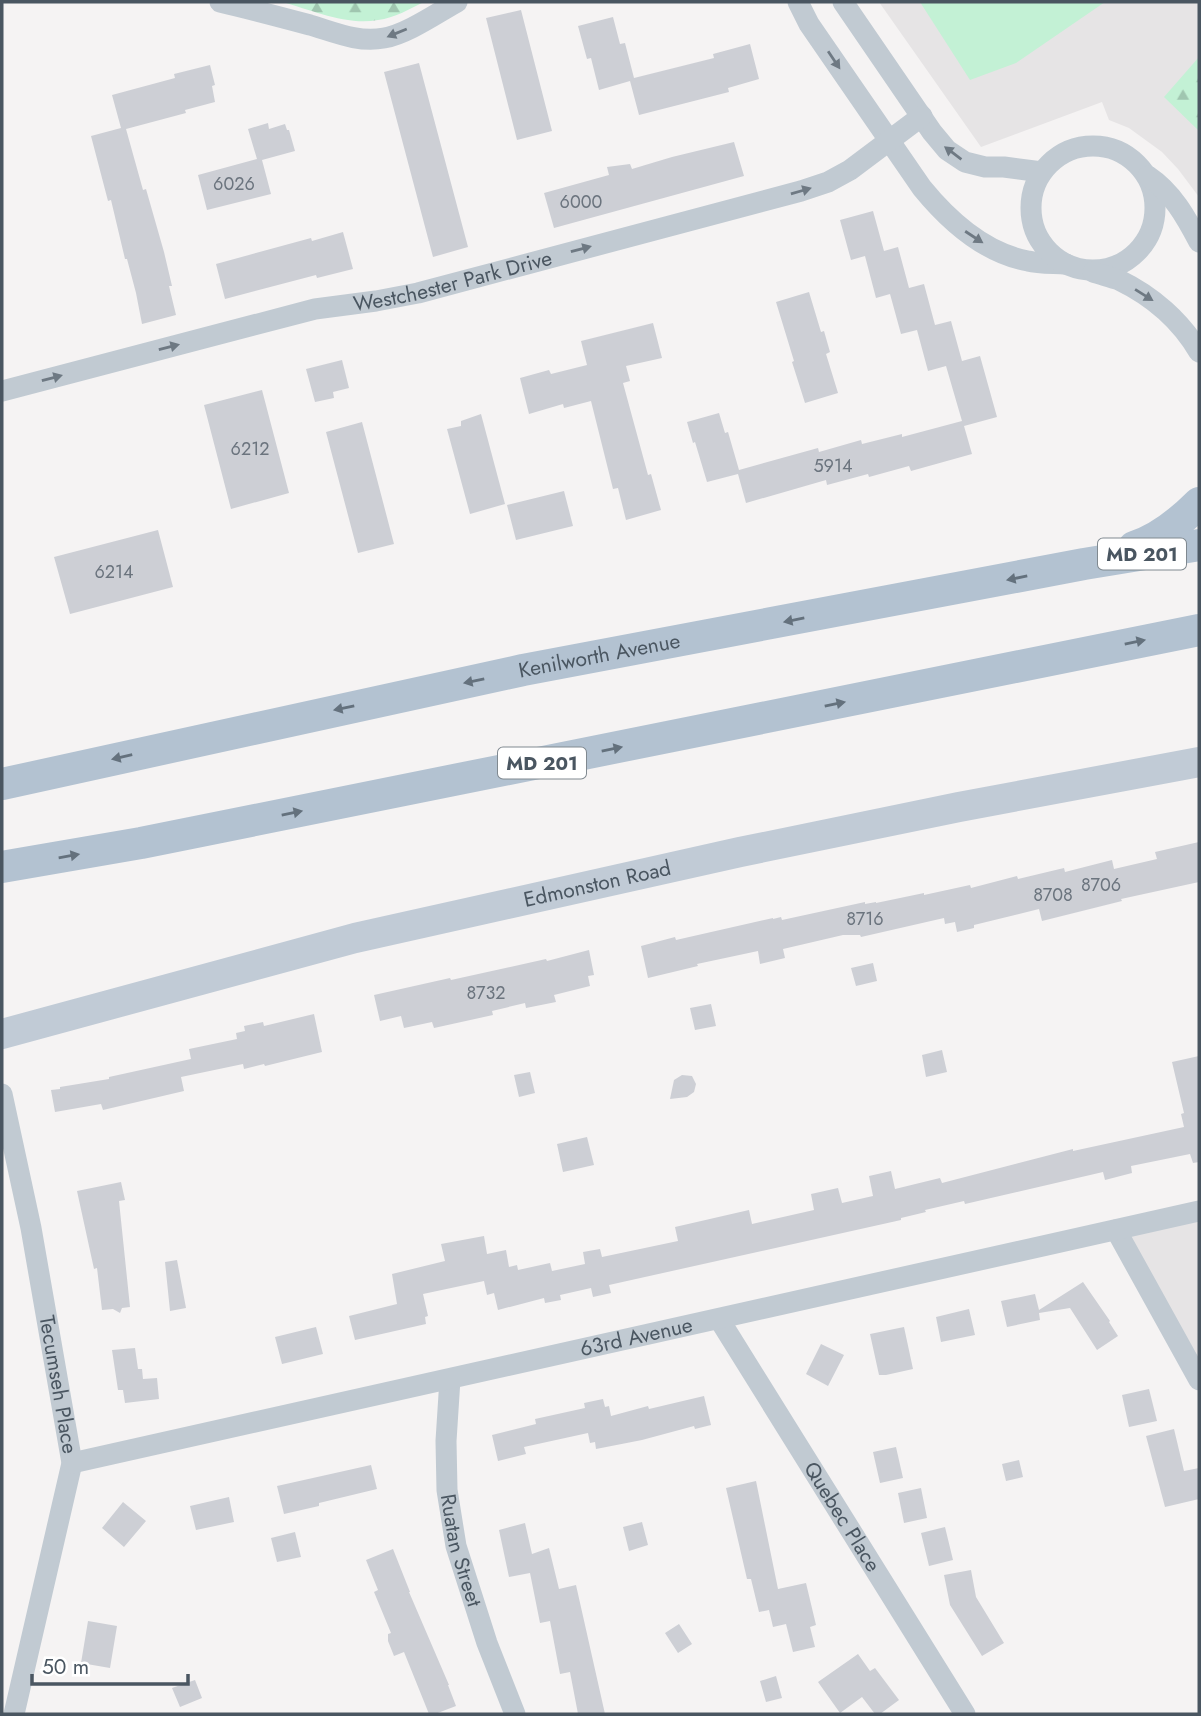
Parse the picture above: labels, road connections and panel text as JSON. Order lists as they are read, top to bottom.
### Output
{
  "streets": {
    "main road": ["MD 201", "Kenilworth Avenue"],
    "street": [
      "Westchester Park Drive",
      "Edmonston Road",
      "63rd Avenue",
      "Tecumseh Place",
      "Quebec Place",
      "Ruatan Street"
    ]
  },
  "crossings": [
    ["63rd Avenue", "Tecumseh Place"],
    ["63rd Avenue", "Quebec Place"],
    ["63rd Avenue", "Ruatan Street"]
  ],
  "one_way": ["Westchester Park Drive"],
  "house_numbers": [
    "6026",
    "6000",
    "6212",
    "5914",
    "6214",
    "8706",
    "8708",
    "8716",
    "8732"
  ],
  "scale_bar": "50 m"
}
